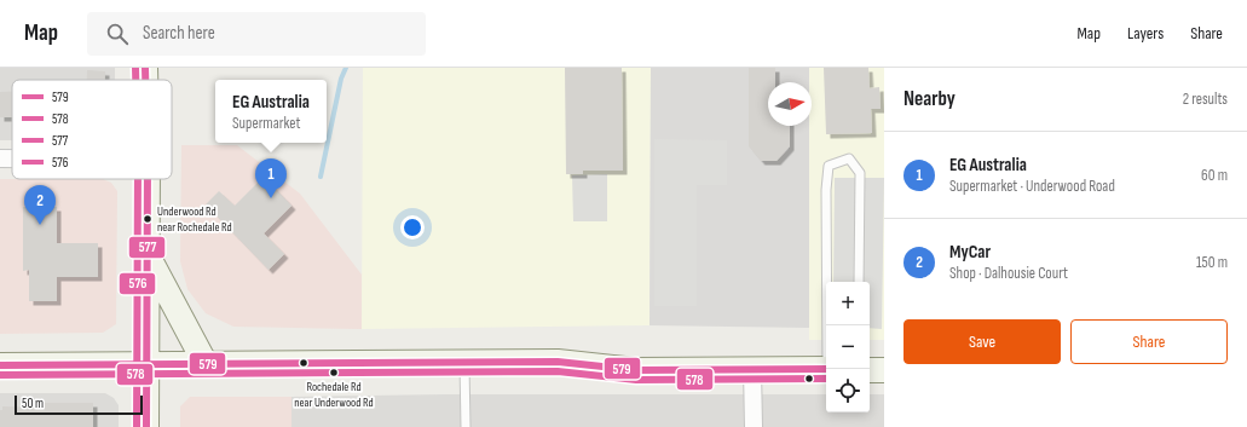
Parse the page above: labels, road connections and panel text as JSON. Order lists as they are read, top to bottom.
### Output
{
  "places": ["Underwood Rd near Rochedale Rd", "Rochedale Rd near Underwood Rd"],
  "lines": [
    "transit line 577",
    "transit line 576",
    "transit line 579",
    "transit line 578"
  ],
  "legend": [
    "579",
    "578",
    "577",
    "576"
  ],
  "scale_bar": "50 m",
  "north": "right",
  "page": {
    "header": "Map",
    "search": "Search here",
    "nav": ["Map", "Layers", "Share"],
    "heading": ["Nearby", "2 results"],
    "popup": ["EG Australia", "Supermarket"],
    "list": [
      {
        "mark": "1",
        "name": "EG Australia",
        "note": "Supermarket · Underwood Road",
        "value": "60 m"
      },
      {
        "mark": "2",
        "name": "MyCar",
        "note": "Shop · Dalhousie Court",
        "value": "150 m"
      }
    ],
    "pins": ["1", "2"],
    "map_buttons": ["+", "−"],
    "buttons": ["Save", "Share"],
    "scale": "50 m"
  }
}
